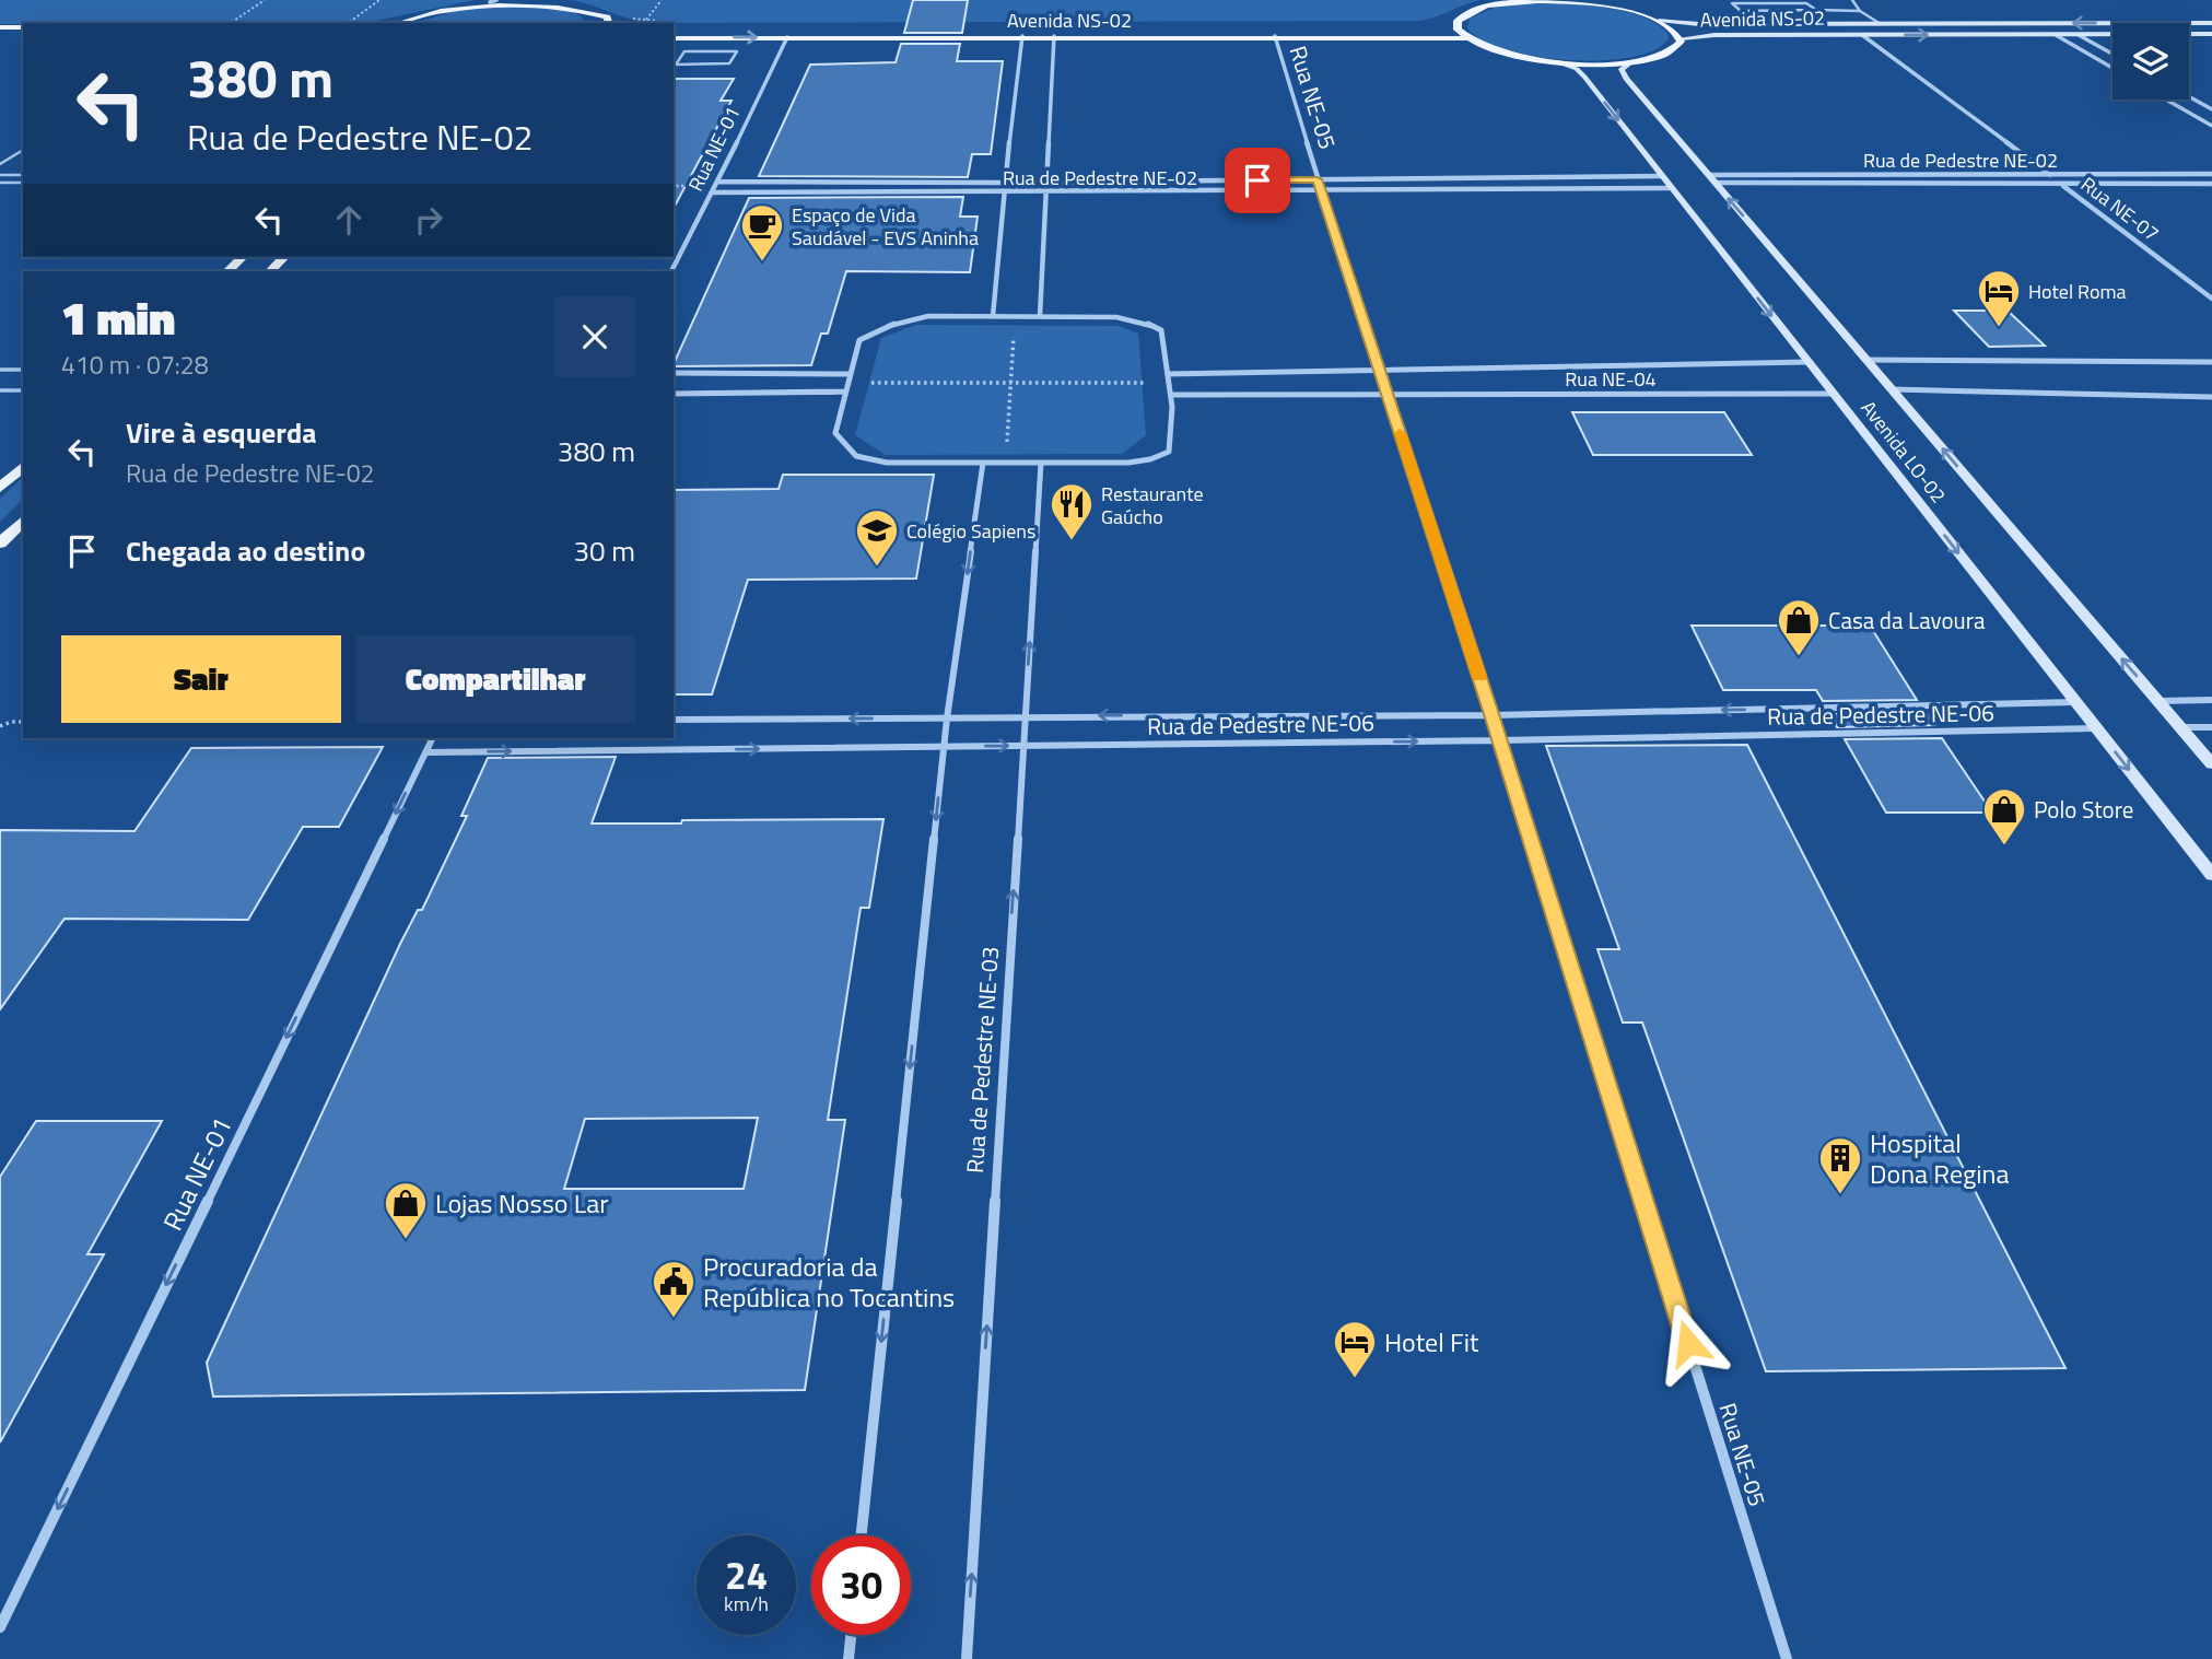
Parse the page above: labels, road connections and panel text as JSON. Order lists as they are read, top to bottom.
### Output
{
  "streets": {
    "main road": ["Avenida NS-02"],
    "street": [
      "Rua NE-05",
      "Rua NE-01",
      "Rua de Pedestre NE-02",
      "Rua NE-07",
      "Rua NE-04",
      "Avenida LO-02",
      "Rua de Pedestre NE-06",
      "Rua de Pedestre NE-03"
    ]
  },
  "crossings": [
    ["Avenida NS-02", "Rua NE-05"],
    ["Avenida NS-02", "Rua NE-01"],
    ["Avenida NS-02", "Rua NE-07"],
    ["Avenida NS-02", "Avenida LO-02"],
    ["Rua NE-05", "Rua de Pedestre NE-02"],
    ["Rua NE-05", "Rua NE-04"],
    ["Rua NE-05", "Rua de Pedestre NE-06"],
    ["Rua NE-01", "Rua de Pedestre NE-02"],
    ["Rua NE-01", "Rua de Pedestre NE-06"],
    ["Rua de Pedestre NE-02", "Rua NE-07"],
    ["Rua de Pedestre NE-02", "Avenida LO-02"],
    ["Rua NE-04", "Avenida LO-02"],
    ["Avenida LO-02", "Rua de Pedestre NE-06"],
    ["Rua de Pedestre NE-06", "Rua de Pedestre NE-03"]
  ],
  "one_way": ["Rua NE-01", "Rua de Pedestre NE-03"],
  "places": {
    "cafe": ["Espaço de Vida Saudável - EVS Aninha"],
    "hotel": ["Hotel Roma", "Hotel Fit"],
    "restaurant": ["Restaurante Gaúcho"],
    "school or university": ["Colégio Sapiens"],
    "shop": ["Casa da Lavoura", "Polo Store", "Lojas Nosso Lar"],
    "building": ["Hospital Dona Regina"],
    "public building": ["Procuradoria da República no Tocantins"]
  },
  "page": {
    "turn": ["380 m", "Rua de Pedestre NE-02"],
    "heading": ["1 min", "410 m · 07:28"],
    "list": [
      {
        "name": "Vire à esquerda",
        "note": "Rua de Pedestre NE-02",
        "value": "380 m"
      },
      {
        "name": "Chegada ao destino",
        "value": "30 m"
      }
    ],
    "buttons": ["Sair", "Compartilhar"],
    "speed": "24 km/h",
    "limit": "30"
  }
}
